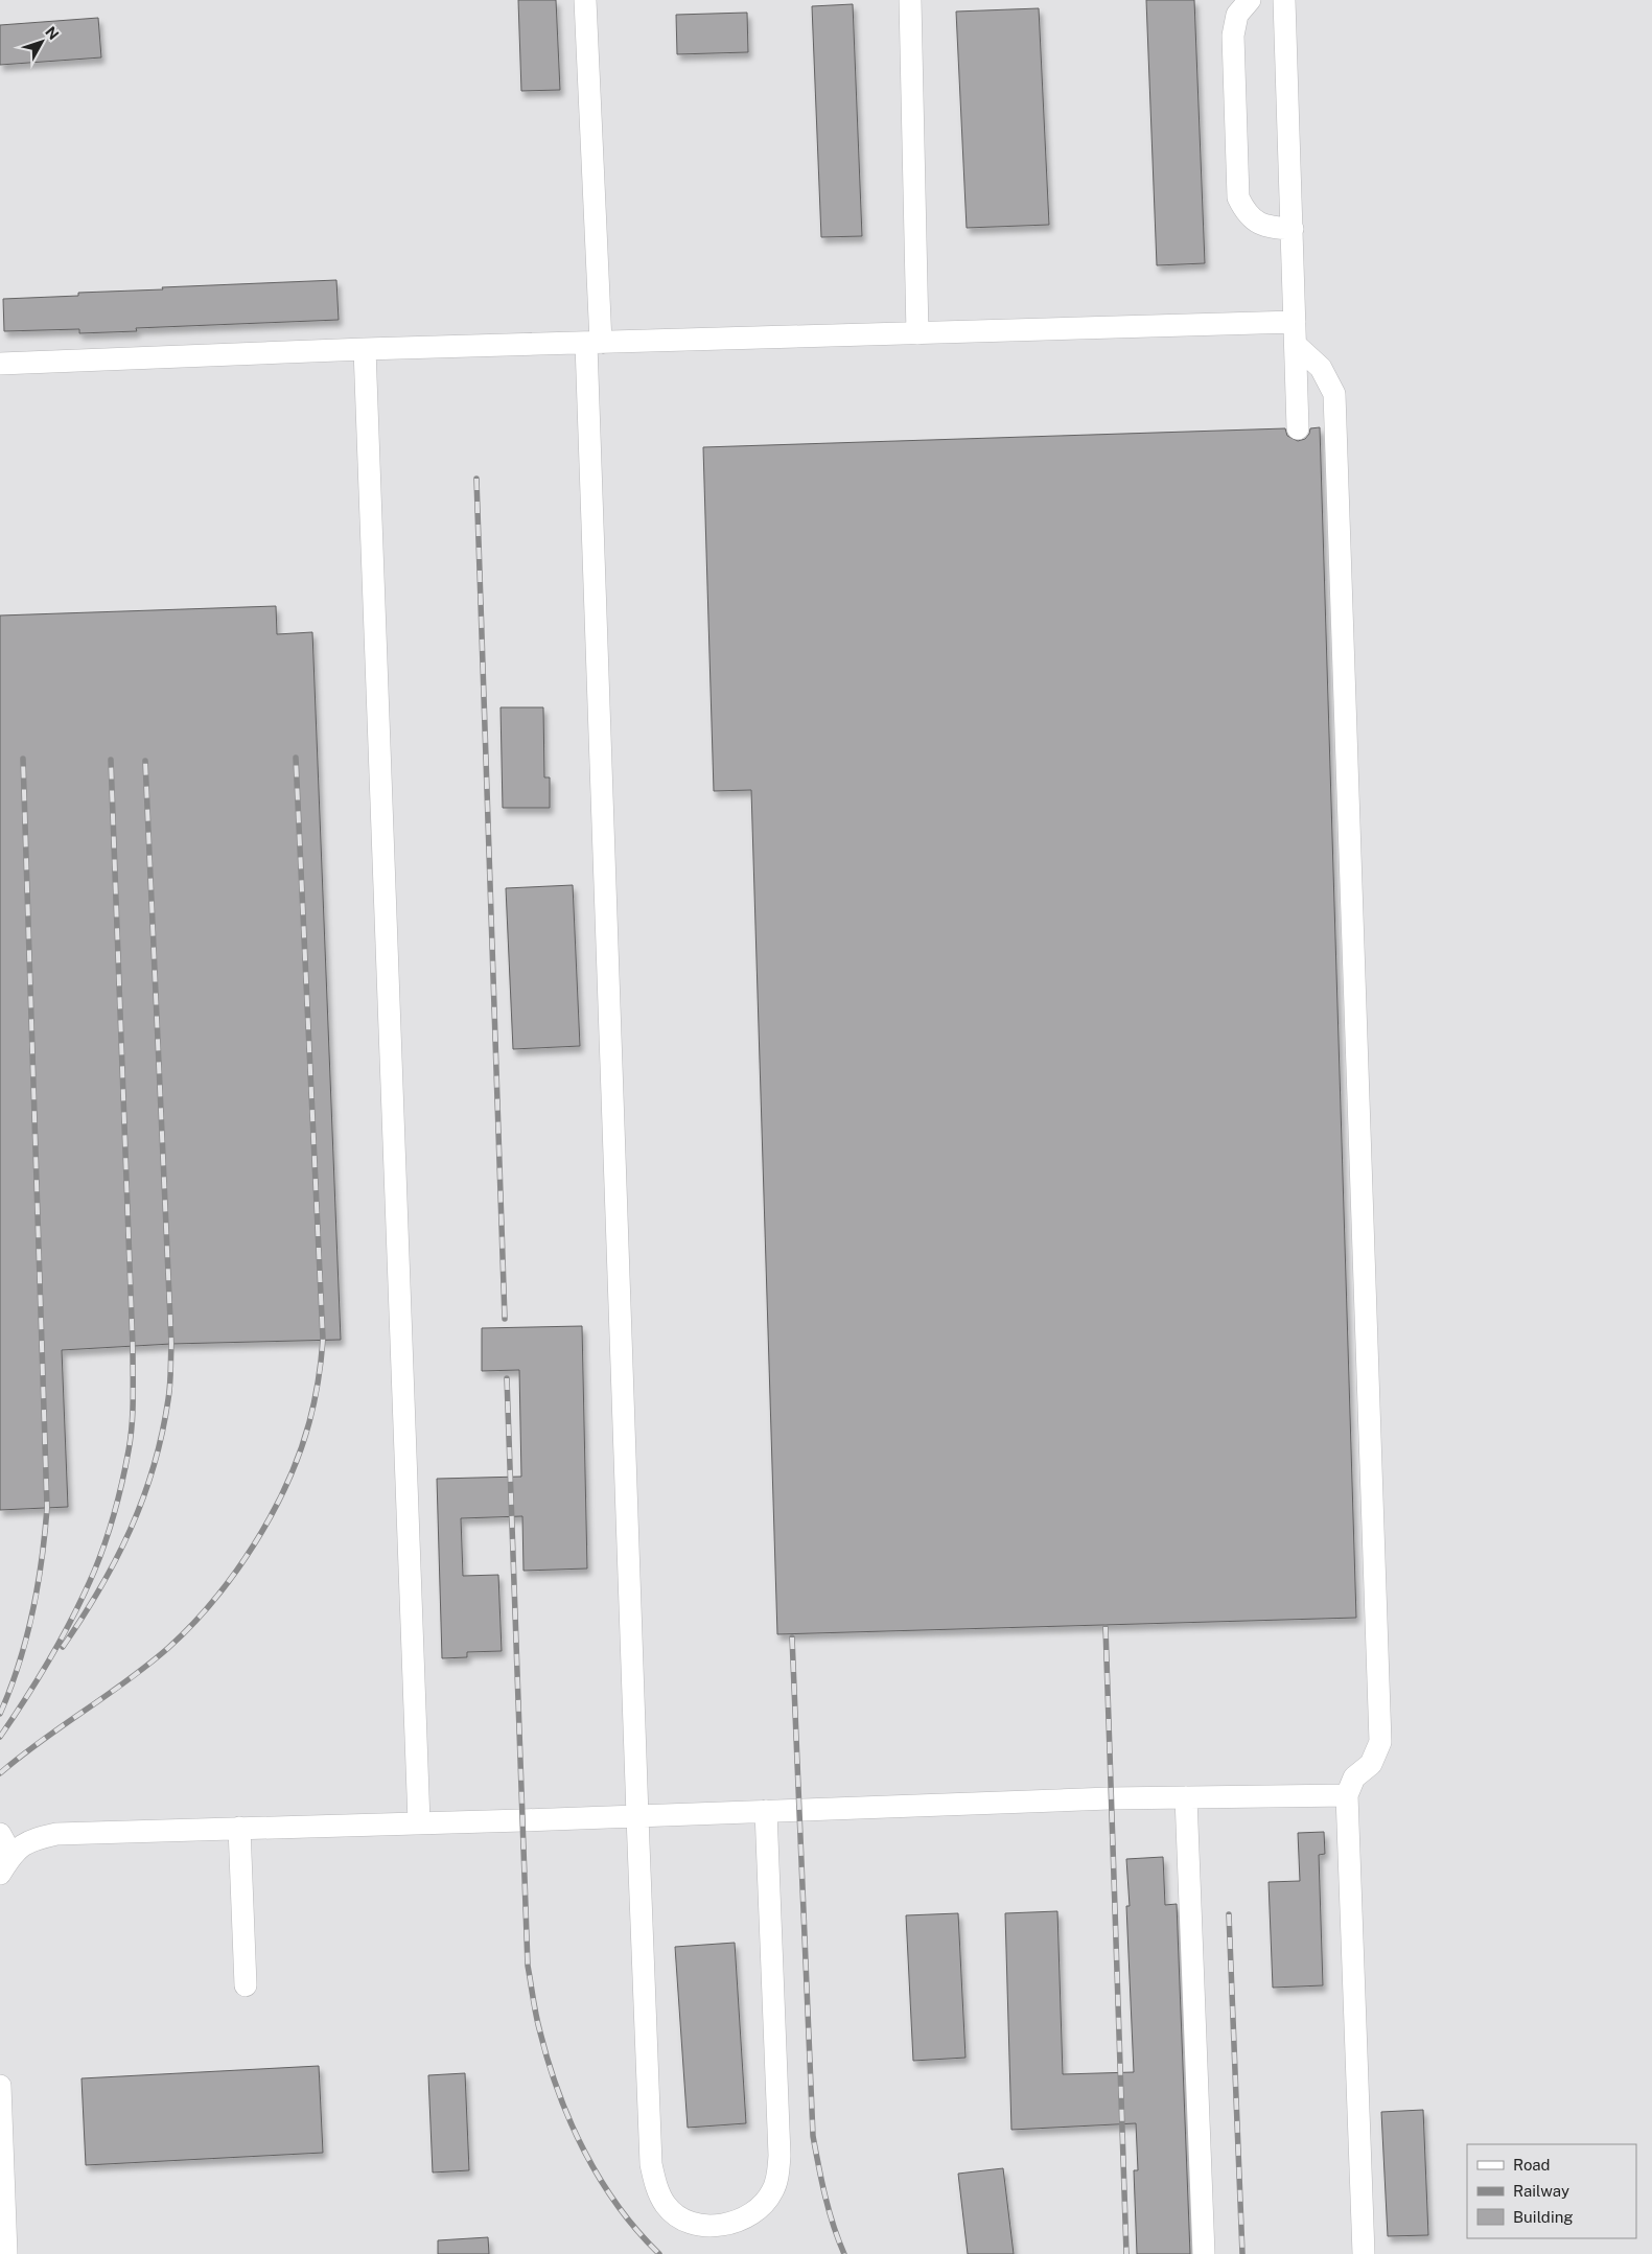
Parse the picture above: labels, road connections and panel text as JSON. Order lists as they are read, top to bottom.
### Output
{
  "legend": ["Road", "Railway", "Building"],
  "north": "top right"
}
